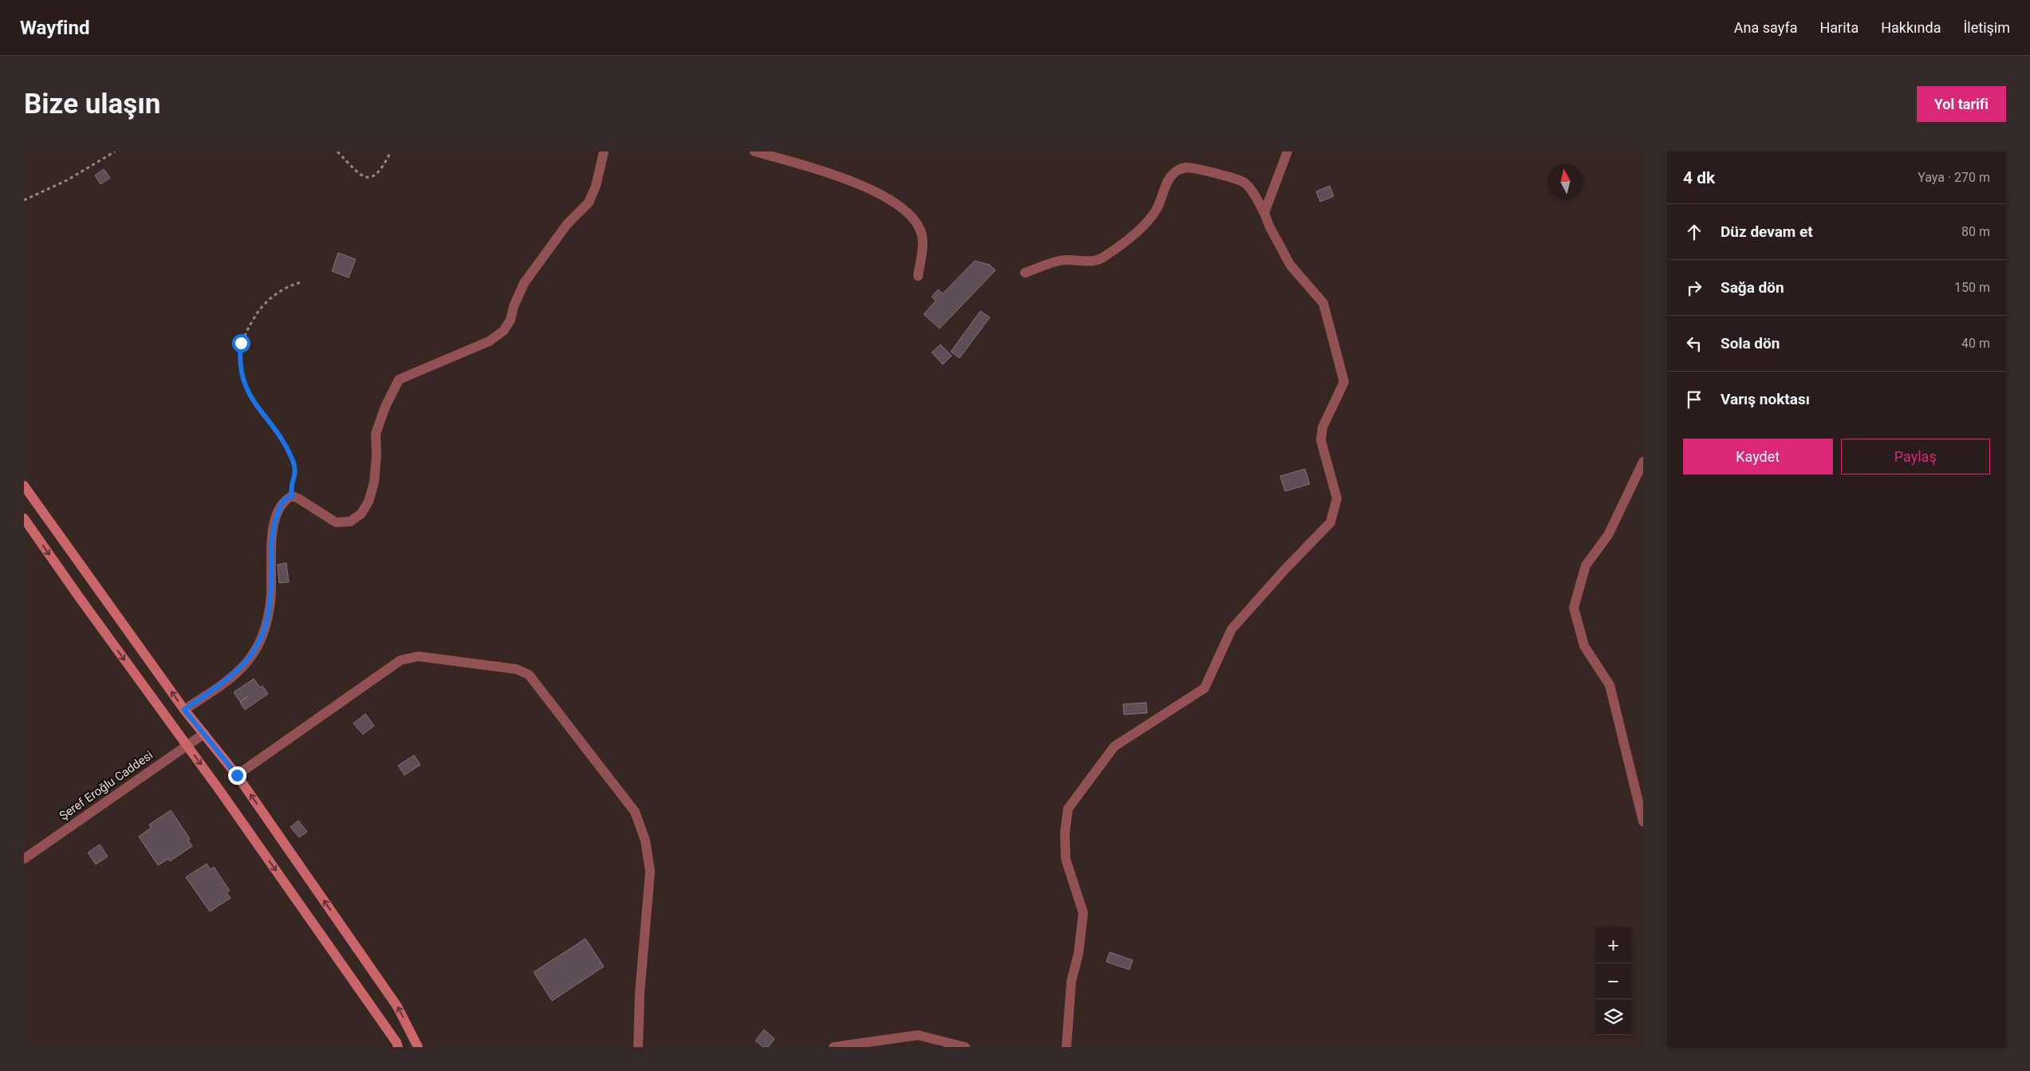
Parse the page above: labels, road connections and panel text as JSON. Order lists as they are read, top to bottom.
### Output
{
  "streets": {
    "street": ["Şeref Eroğlu Caddesi"]
  },
  "north": "top",
  "page": {
    "header": "Wayfind",
    "nav": [
      "Ana sayfa",
      "Harita",
      "Hakkında",
      "İletişim"
    ],
    "buttons": [
      "Yol tarifi",
      ["Kaydet", "Paylaş"]
    ],
    "title": "Bize ulaşın",
    "heading": ["4 dk", "Yaya · 270 m"],
    "list": [
      ["Düz devam et", "80 m"],
      ["Sağa dön", "150 m"],
      ["Sola dön", "40 m"],
      "Varış noktası"
    ],
    "map_buttons": ["+", "−"]
  }
}
